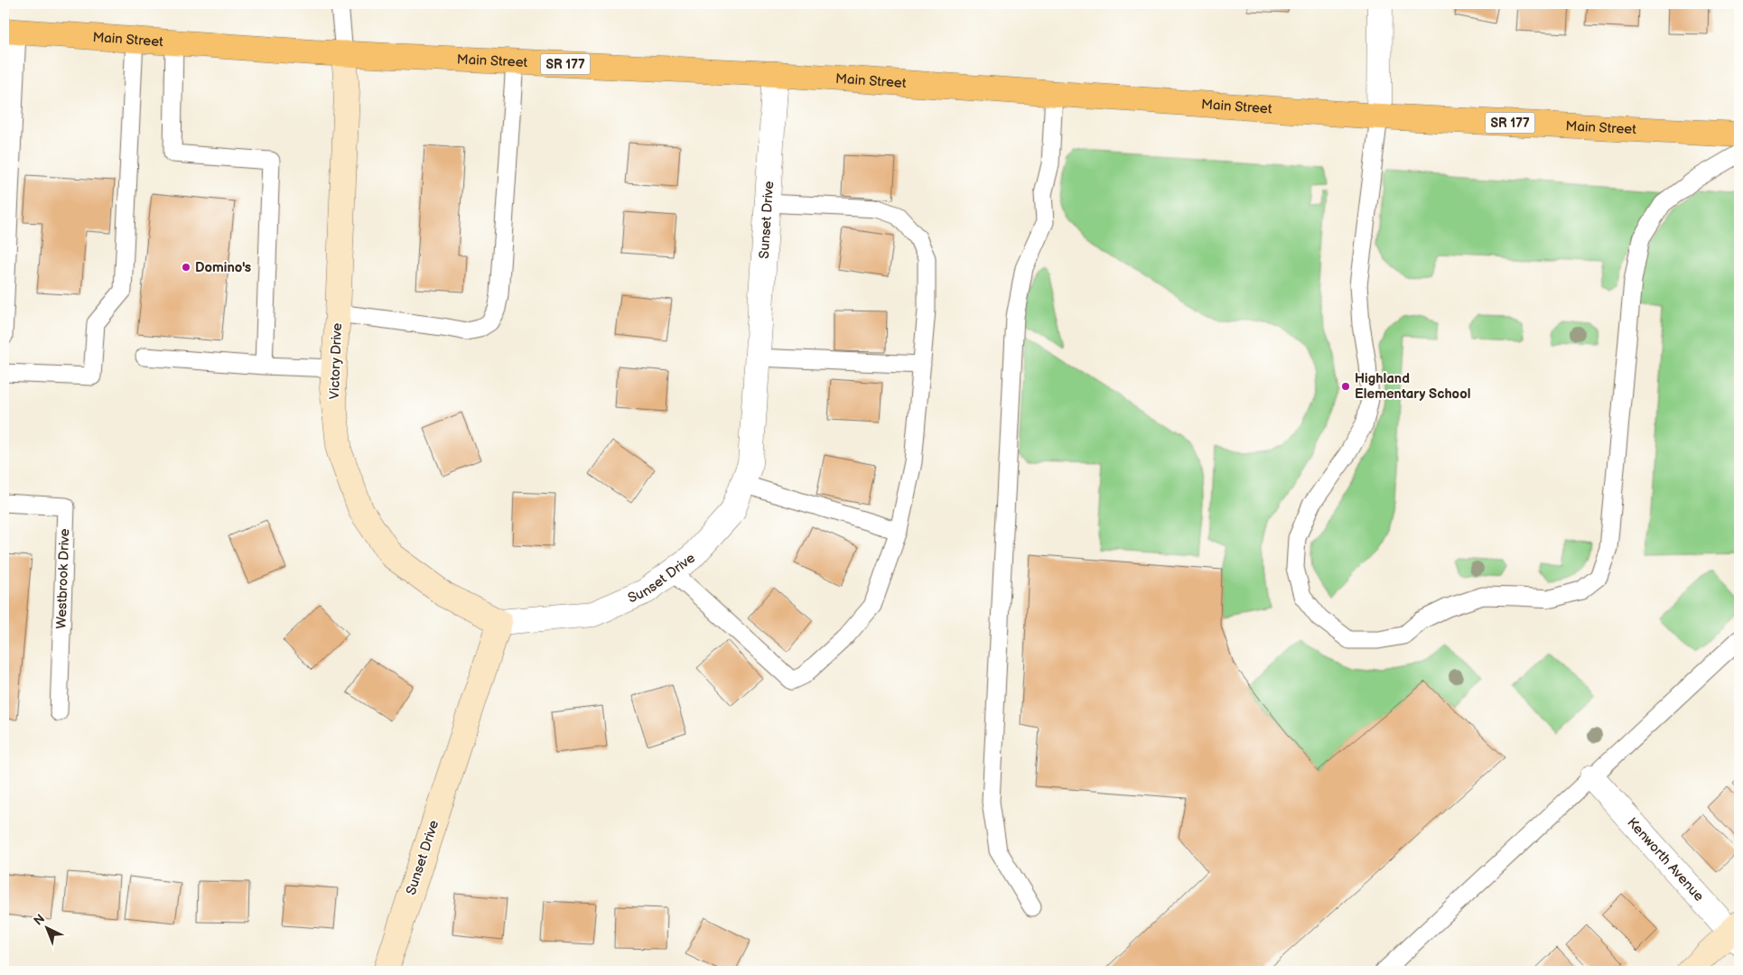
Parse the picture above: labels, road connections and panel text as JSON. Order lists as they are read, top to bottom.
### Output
{
  "streets": {
    "main road": ["Main Street", "SR 177"],
    "street": ["Sunset Drive", "Victory Drive", "Kenworth Avenue"],
    "lane": ["Westbrook Drive"]
  },
  "crossings": [
    ["Main Street", "Sunset Drive"],
    ["Main Street", "Victory Drive"],
    ["Sunset Drive", "Victory Drive"]
  ],
  "places": ["Domino's", "Highland Elementary School"],
  "north": "top left"
}
